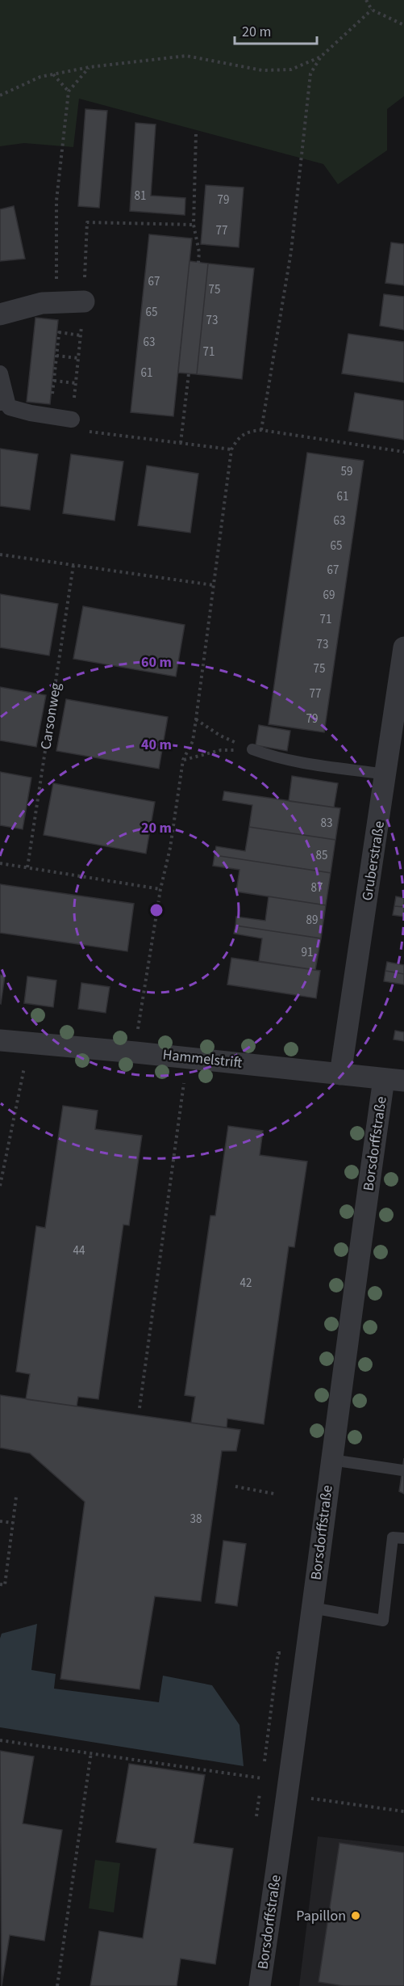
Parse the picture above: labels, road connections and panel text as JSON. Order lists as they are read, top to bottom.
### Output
{
  "streets": {
    "street": ["Gruberstraße", "Hammelstrift", "Borsdorffstraße"],
    "path": ["Carsonweg"]
  },
  "crossings": [
    ["Gruberstraße", "Hammelstrift"],
    ["Hammelstrift", "Borsdorffstraße"]
  ],
  "places": ["Papillon"],
  "house_numbers": [
    "81",
    "79",
    "77",
    "67",
    "75",
    "65",
    "73",
    "63",
    "71",
    "61",
    "59",
    "61",
    "63",
    "65",
    "67",
    "69",
    "71",
    "73",
    "75",
    "77",
    "79",
    "83",
    "85",
    "87",
    "89",
    "91",
    "44",
    "42",
    "38"
  ],
  "scale_bar": "20 m",
  "rings": ["60 m", "40 m", "20 m"]
}
